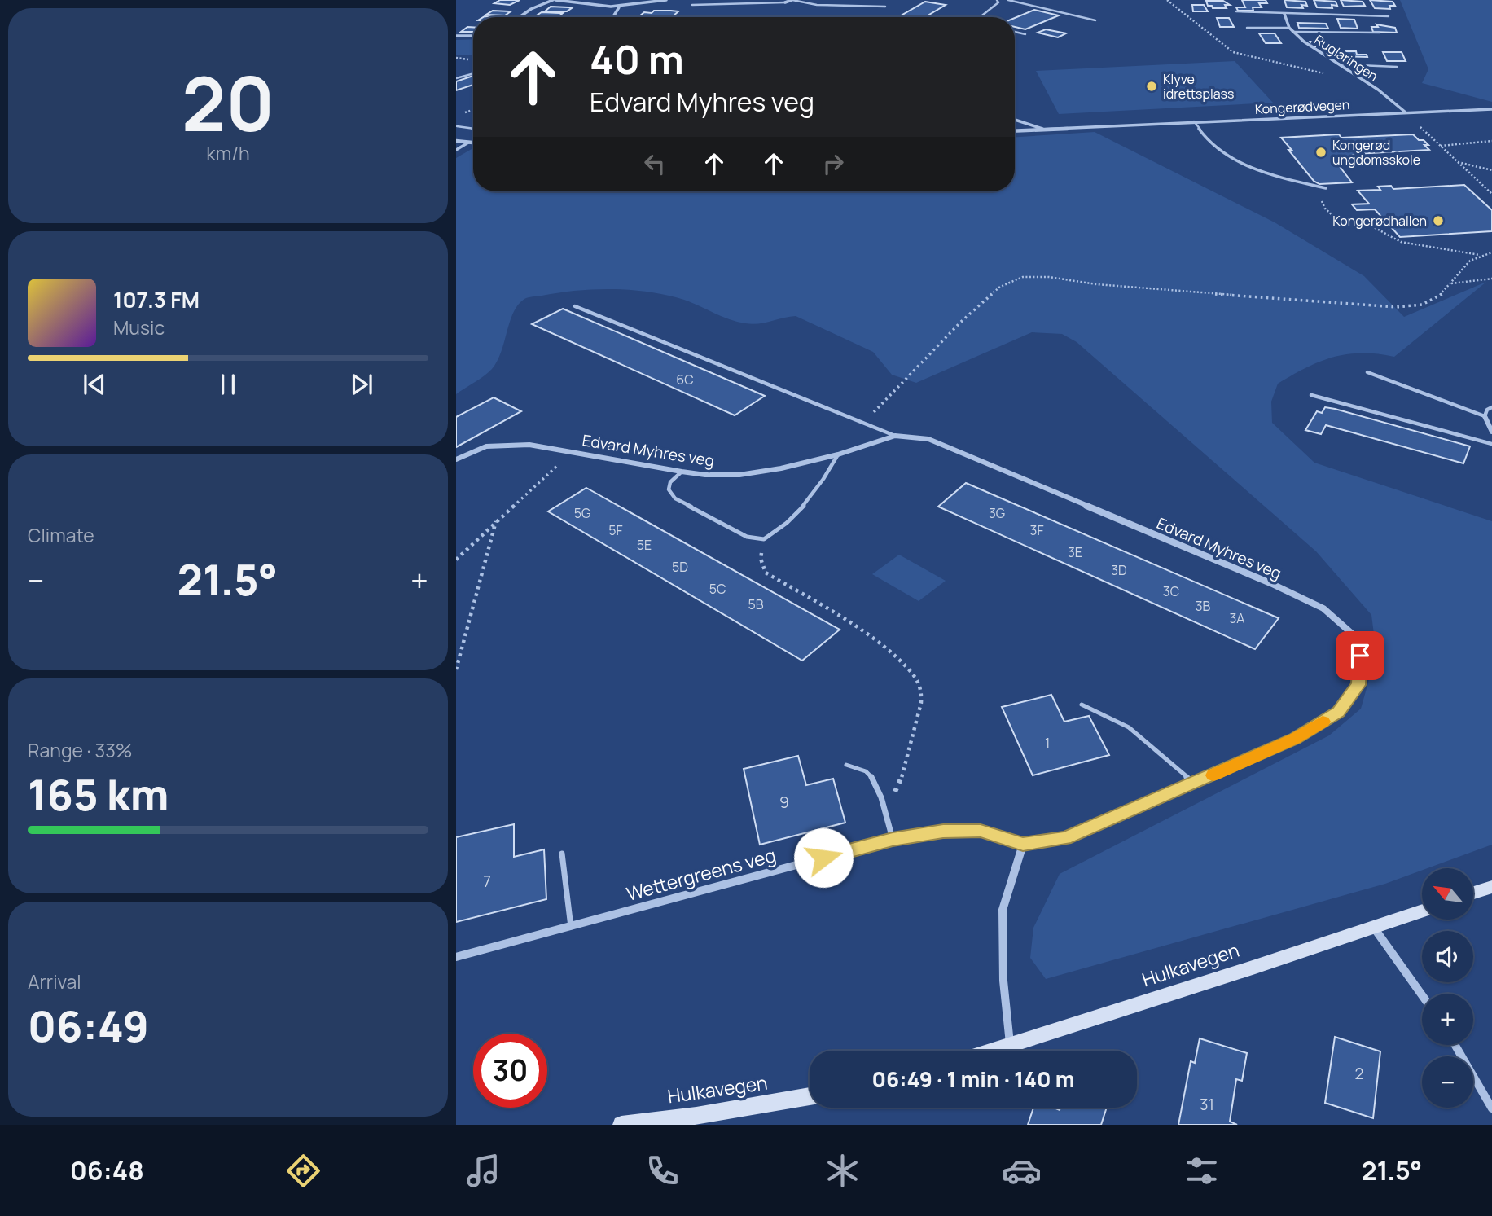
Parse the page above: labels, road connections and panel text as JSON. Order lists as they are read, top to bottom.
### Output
{
  "streets": {
    "main road": ["Hulkavegen"],
    "street": [
      "Ruglaringen",
      "Kongerødvegen",
      "Edvard Myhres veg",
      "Wettergreens veg"
    ]
  },
  "crossings": [
    ["Ruglaringen", "Kongerødvegen"],
    ["Edvard Myhres veg", "Wettergreens veg"]
  ],
  "places": ["Klyve idrettsplass", "Kongerød ungdomsskole", "Kongerødhallen"],
  "house_numbers": [
    "6C",
    "5G",
    "3G",
    "5F",
    "3F",
    "5E",
    "3E",
    "5D",
    "3D",
    "5C",
    "3C",
    "5B",
    "3B",
    "3A",
    "1",
    "9",
    "7",
    "2",
    "31"
  ],
  "north": "top left",
  "page": {
    "tile": [
      ["20", "km/h"],
      "Climate",
      ["Range · 33%", "165 km"],
      ["Arrival", "06:49"]
    ],
    "turn": ["40 m", "Edvard Myhres veg"],
    "song": ["107.3 FM", "Music"],
    "heat": ["−", "21.5°", "+"],
    "map_buttons": ["+", "−"],
    "limit": "30",
    "trip": "06:49 · 1 min · 140 m",
    "tabs": ["06:48", "21.5°"]
  }
}
